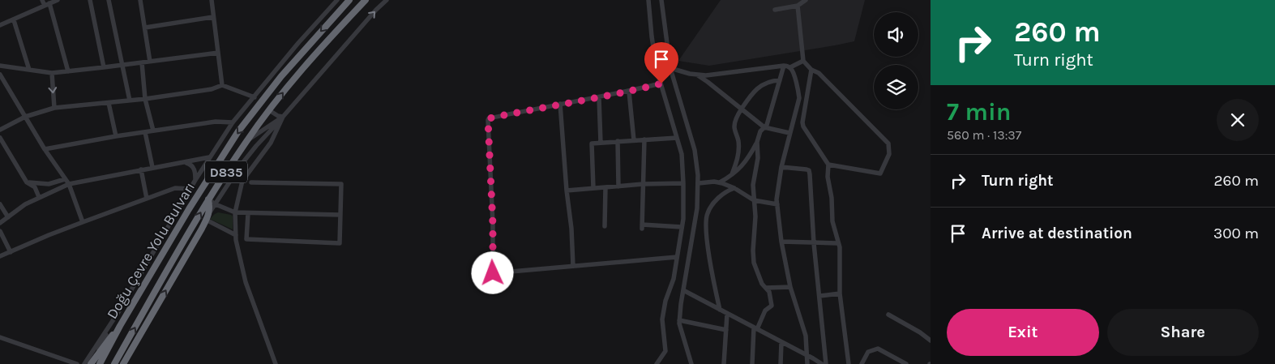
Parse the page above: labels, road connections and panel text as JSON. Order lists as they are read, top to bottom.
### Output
{
  "streets": {
    "highway": ["D835", "Doğu Çevre Yolu Bulvarı"]
  },
  "page": {
    "turn": ["260 m", "Turn right"],
    "heading": ["7 min", "560 m · 13:37"],
    "list": [
      {
        "name": "Turn right",
        "value": "260 m"
      },
      {
        "name": "Arrive at destination",
        "value": "300 m"
      }
    ],
    "buttons": ["Exit", "Share"]
  }
}
